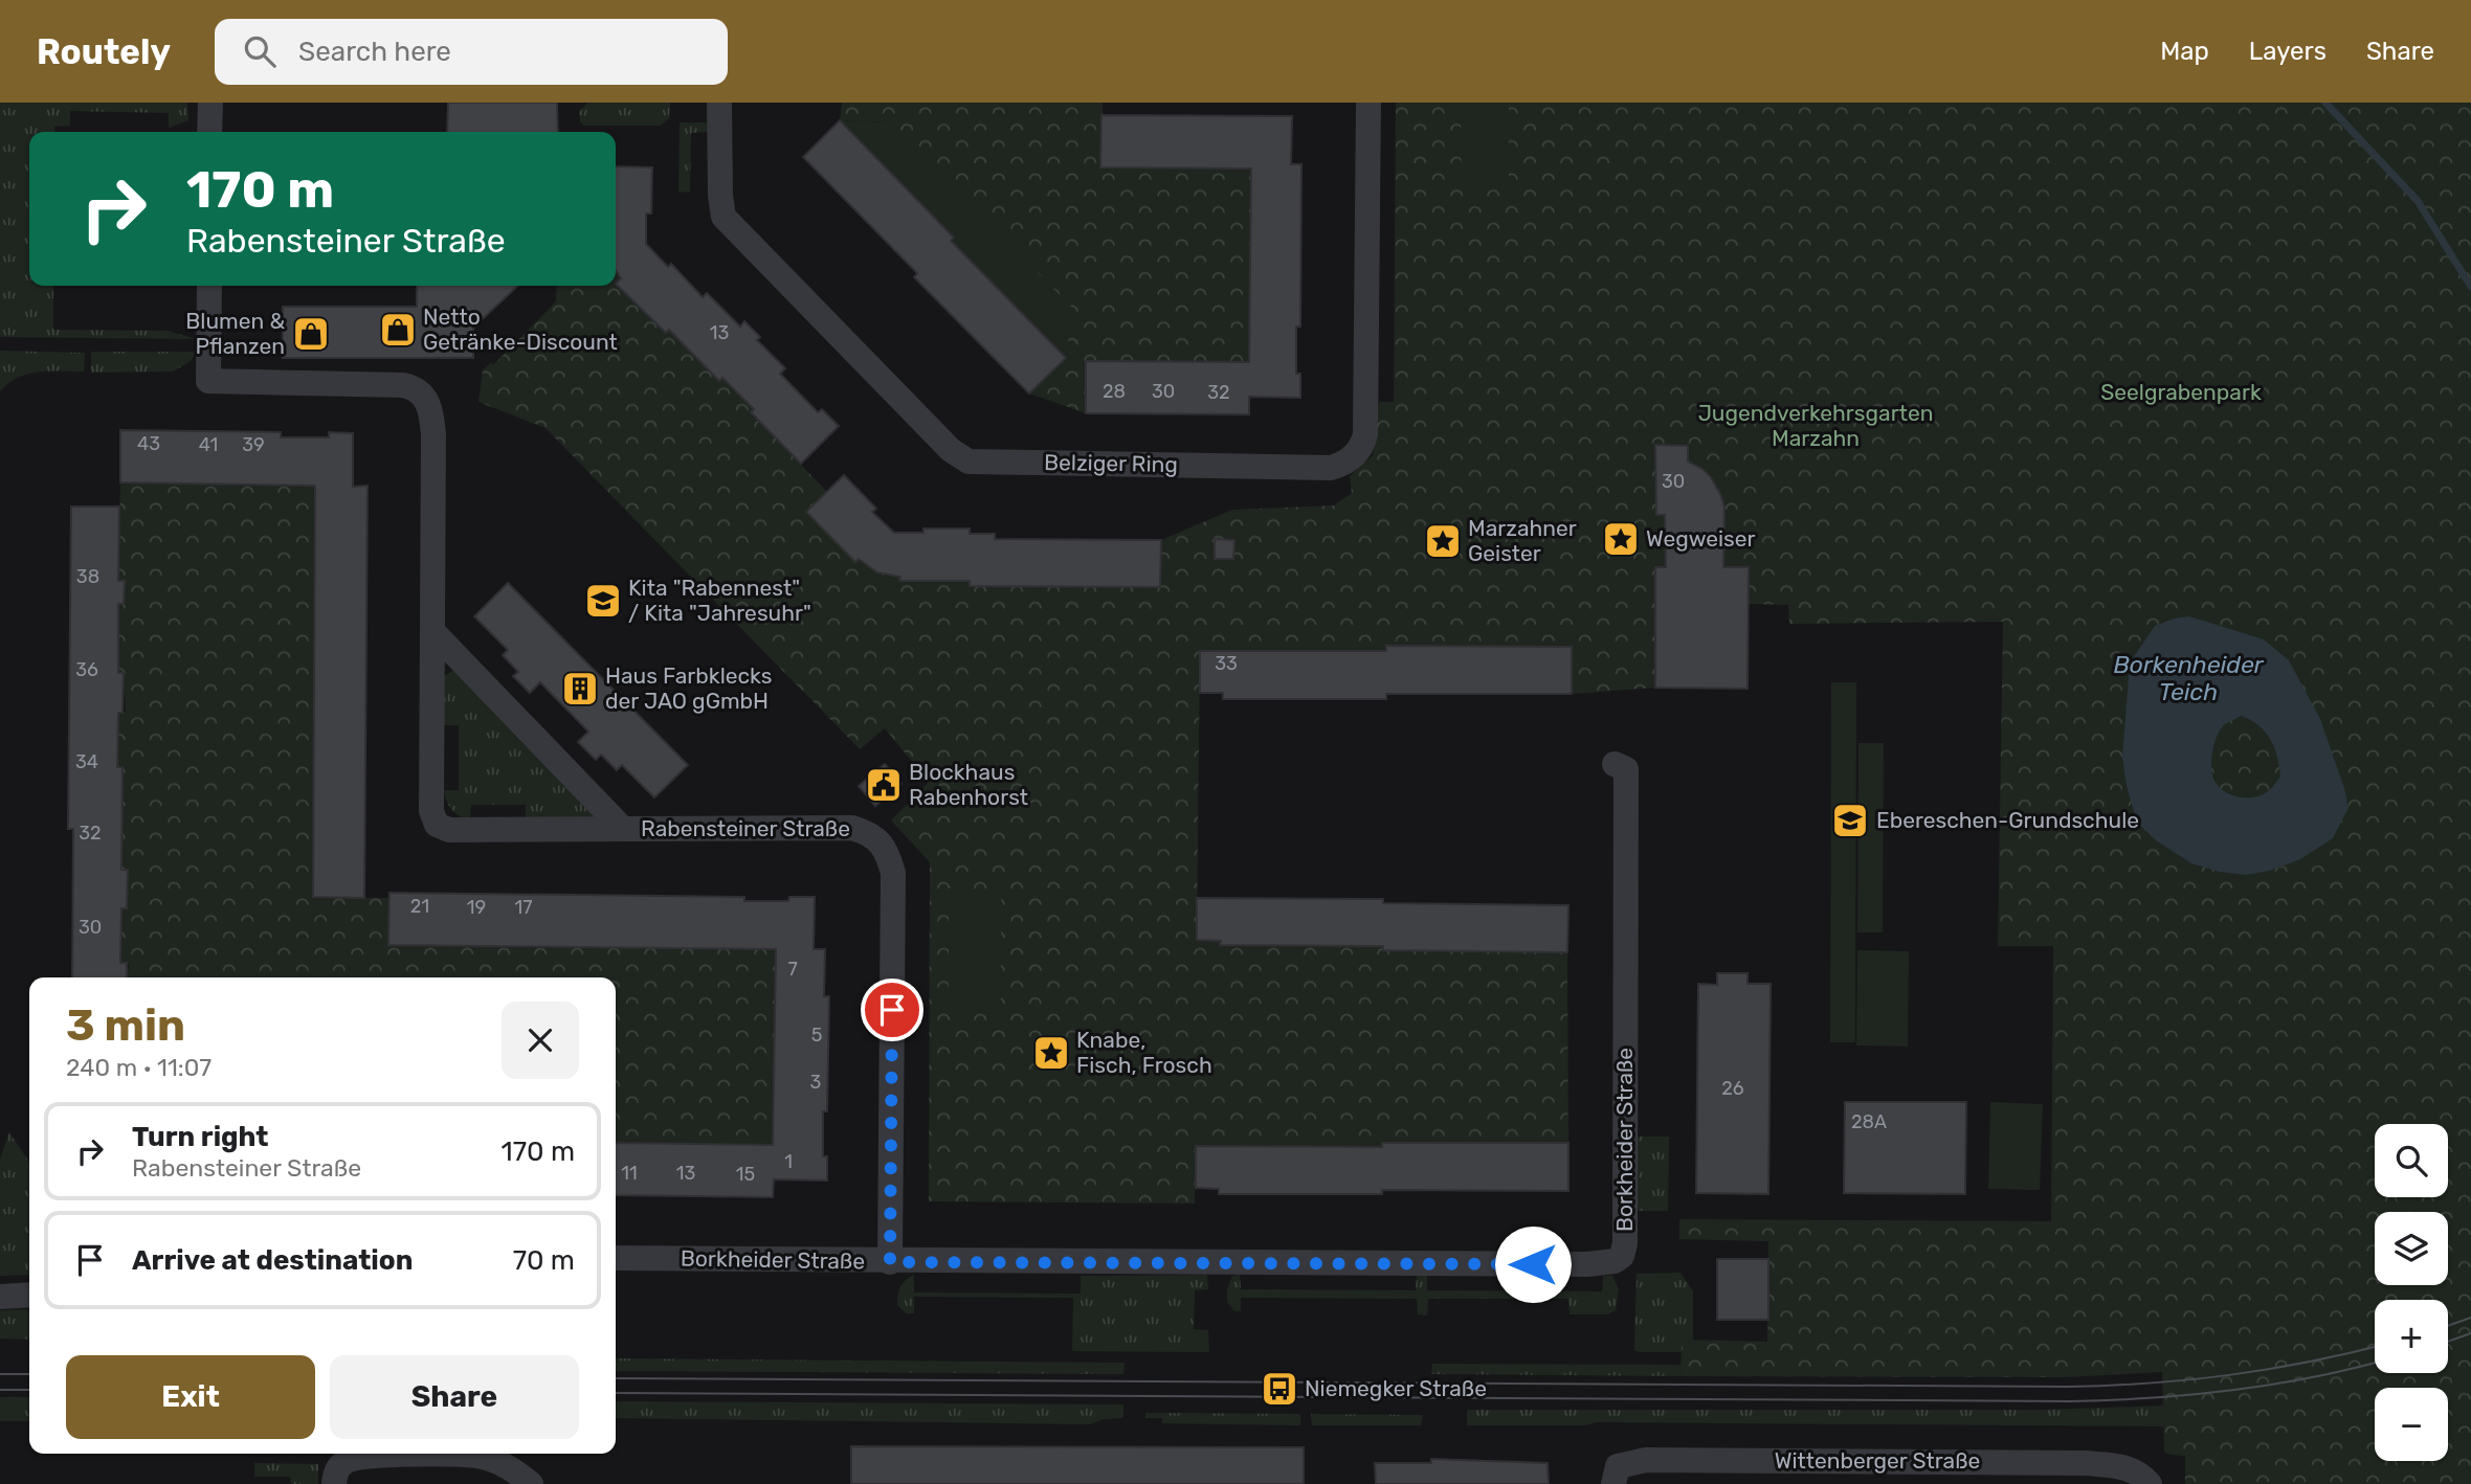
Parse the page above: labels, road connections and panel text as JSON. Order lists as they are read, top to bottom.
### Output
{
  "streets": {
    "street": [
      "Belziger Ring",
      "Rabensteiner Straße",
      "Borkheider Straße",
      "Wittenberger Straße"
    ]
  },
  "crossings": [
    ["Rabensteiner Straße", "Borkheider Straße"]
  ],
  "water": ["Borkenheider Teich"],
  "parks": ["Seelgrabenpark", "Jugendverkehrsgarten Marzahn"],
  "places": {
    "shop": ["Netto Getränke-Discount", "Blumen & Pflanzen"],
    "place": ["Wegweiser", "Marzahner Geister", "Knabe, Fisch, Frosch"],
    "school or university": ["Kita \"Rabennest\" / Kita \"Jahresuhr\"", "Ebereschen-Grundschule"],
    "building": ["Haus Farbklecks der JAO gGmbH"],
    "public building": ["Blockhaus Rabenhorst"],
    "bus stop": ["Niemegker Straße"]
  },
  "house_numbers": [
    "13",
    "28",
    "30",
    "32",
    "43",
    "41",
    "39",
    "30",
    "38",
    "33",
    "36",
    "34",
    "32",
    "21",
    "19",
    "17",
    "30",
    "7",
    "5",
    "3",
    "26",
    "28A",
    "1",
    "11",
    "13",
    "15"
  ],
  "page": {
    "header": "Routely",
    "search": "Search here",
    "nav": ["Map", "Layers", "Share"],
    "turn": ["170 m", "Rabensteiner Straße"],
    "heading": ["3 min", "240 m · 11:07"],
    "list": [
      {
        "name": "Turn right",
        "note": "Rabensteiner Straße",
        "value": "170 m"
      },
      {
        "name": "Arrive at destination",
        "value": "70 m"
      }
    ],
    "map_buttons": ["+", "−"],
    "buttons": ["Exit", "Share"]
  }
}
